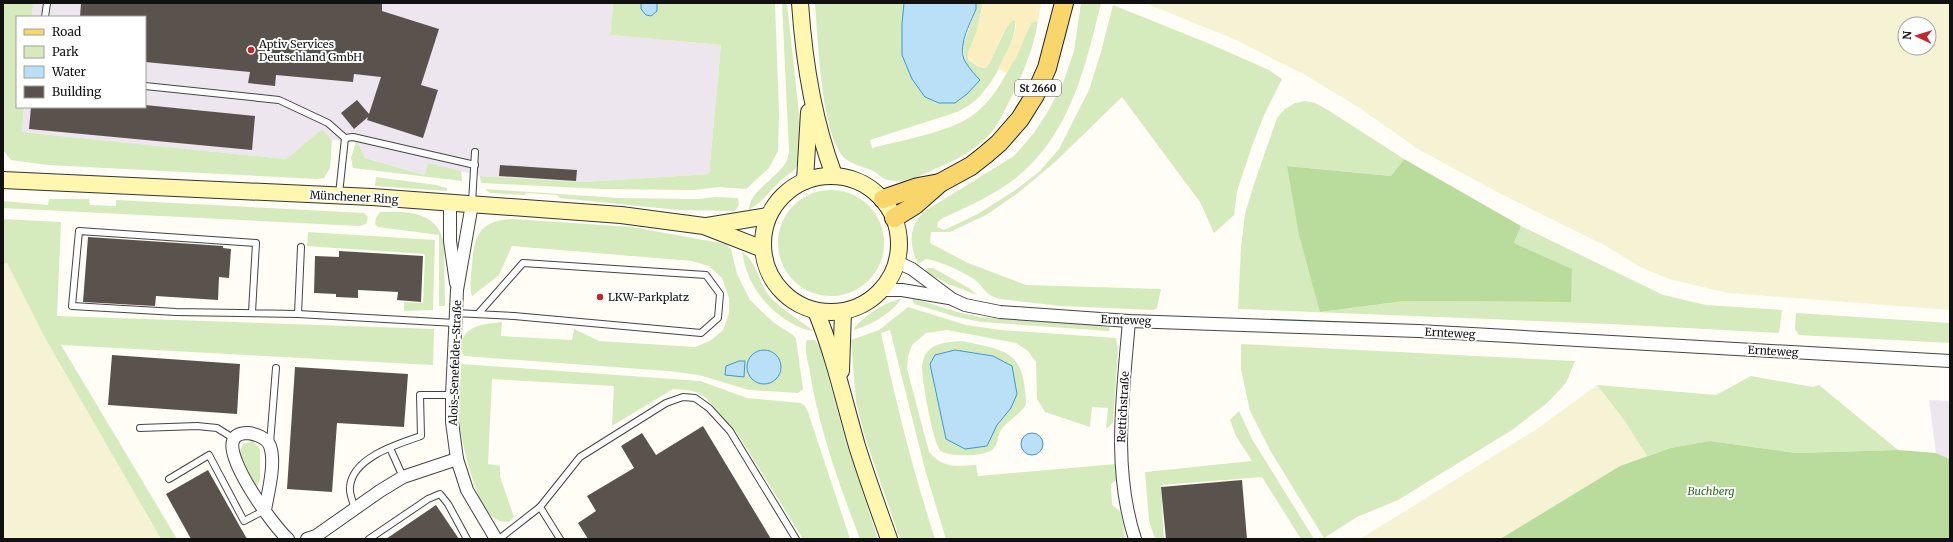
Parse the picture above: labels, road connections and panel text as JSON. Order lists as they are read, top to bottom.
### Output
{
  "streets": {
    "main road": ["St 2660", "Münchener Ring"],
    "street": ["Ernteweg", "Alois-Senefelder-Straße", "Rettichstraße"]
  },
  "crossings": [
    ["Münchener Ring", "Ernteweg"],
    ["Münchener Ring", "Alois-Senefelder-Straße"],
    ["Ernteweg", "Rettichstraße"]
  ],
  "parks": ["Buchberg"],
  "places": ["Aptiv Services Deutschland GmbH", "LKW-Parkplatz"],
  "legend": [
    "Road",
    "Park",
    "Water",
    "Building"
  ],
  "north": "left"
}
